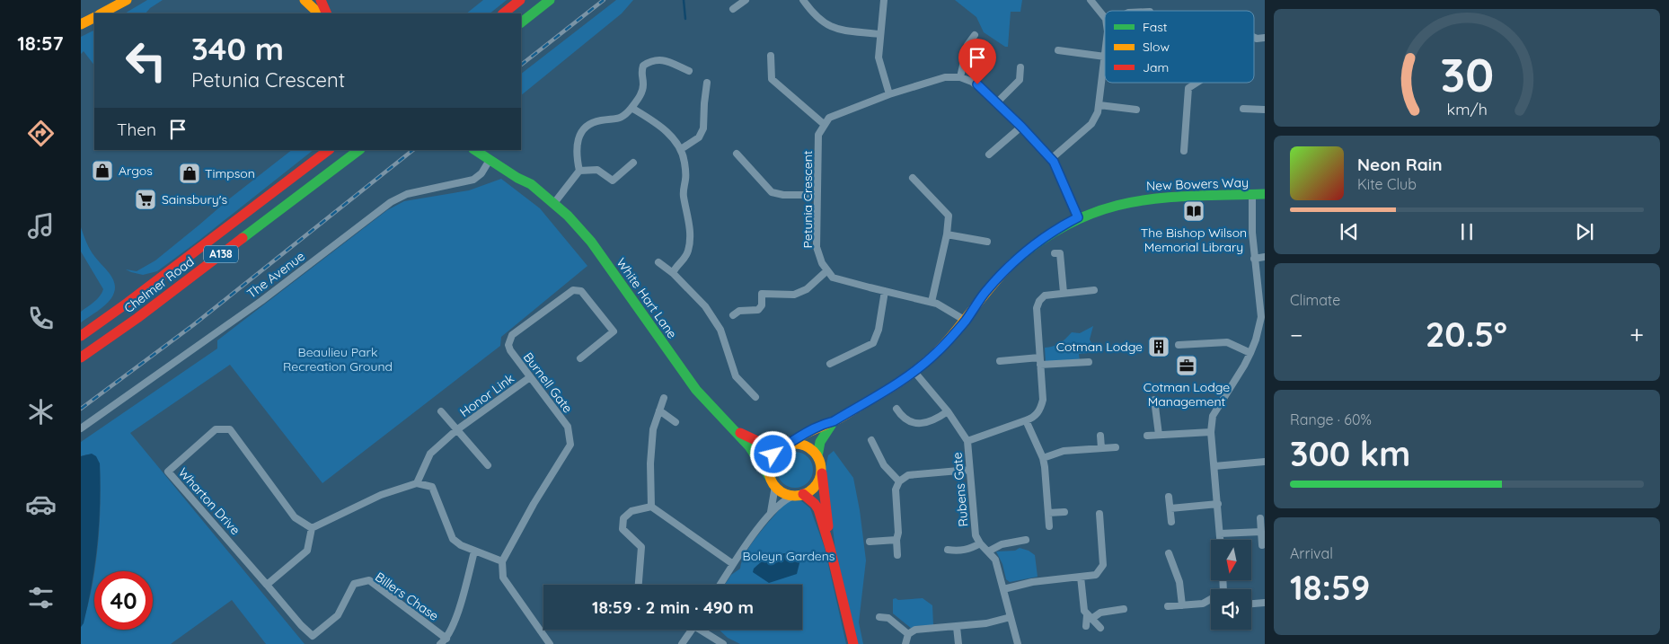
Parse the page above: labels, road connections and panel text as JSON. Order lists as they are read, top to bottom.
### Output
{
  "streets": {
    "street": [
      "New Bowers Way",
      "Petunia Crescent",
      "A138",
      "The Avenue",
      "Chelmer Road",
      "White Hart Lane",
      "Burnell Gate",
      "Honor Link",
      "Rubens Gate",
      "Wharton Drive",
      "Billers Chase"
    ]
  },
  "crossings": [
    ["New Bowers Way", "White Hart Lane"],
    ["New Bowers Way", "Rubens Gate"],
    ["The Avenue", "White Hart Lane"],
    ["Burnell Gate", "Honor Link"],
    ["Wharton Drive", "Billers Chase"]
  ],
  "parks": ["Beaulieu Park Recreation Ground", "Boleyn Gardens"],
  "places": {
    "shop": ["Argos", "Timpson"],
    "supermarket": ["Sainsbury's"],
    "library": ["The Bishop Wilson Memorial Library"],
    "building": ["Cotman Lodge"],
    "office": ["Cotman Lodge Management"]
  },
  "legend": ["Fast", "Slow", "Jam"],
  "north": "bottom",
  "page": {
    "tabs": "18:57",
    "turn": ["340 m", "Petunia Crescent"],
    "then": "Then",
    "song": ["Neon Rain", "Kite Club"],
    "tile": [
      "Climate",
      ["Range · 60%", "300 km"],
      ["Arrival", "18:59"]
    ],
    "heat": ["−", "20.5°", "+"],
    "limit": "40",
    "trip": "18:59 · 2 min · 490 m",
    "gauge": ["30", "km/h"]
  }
}
